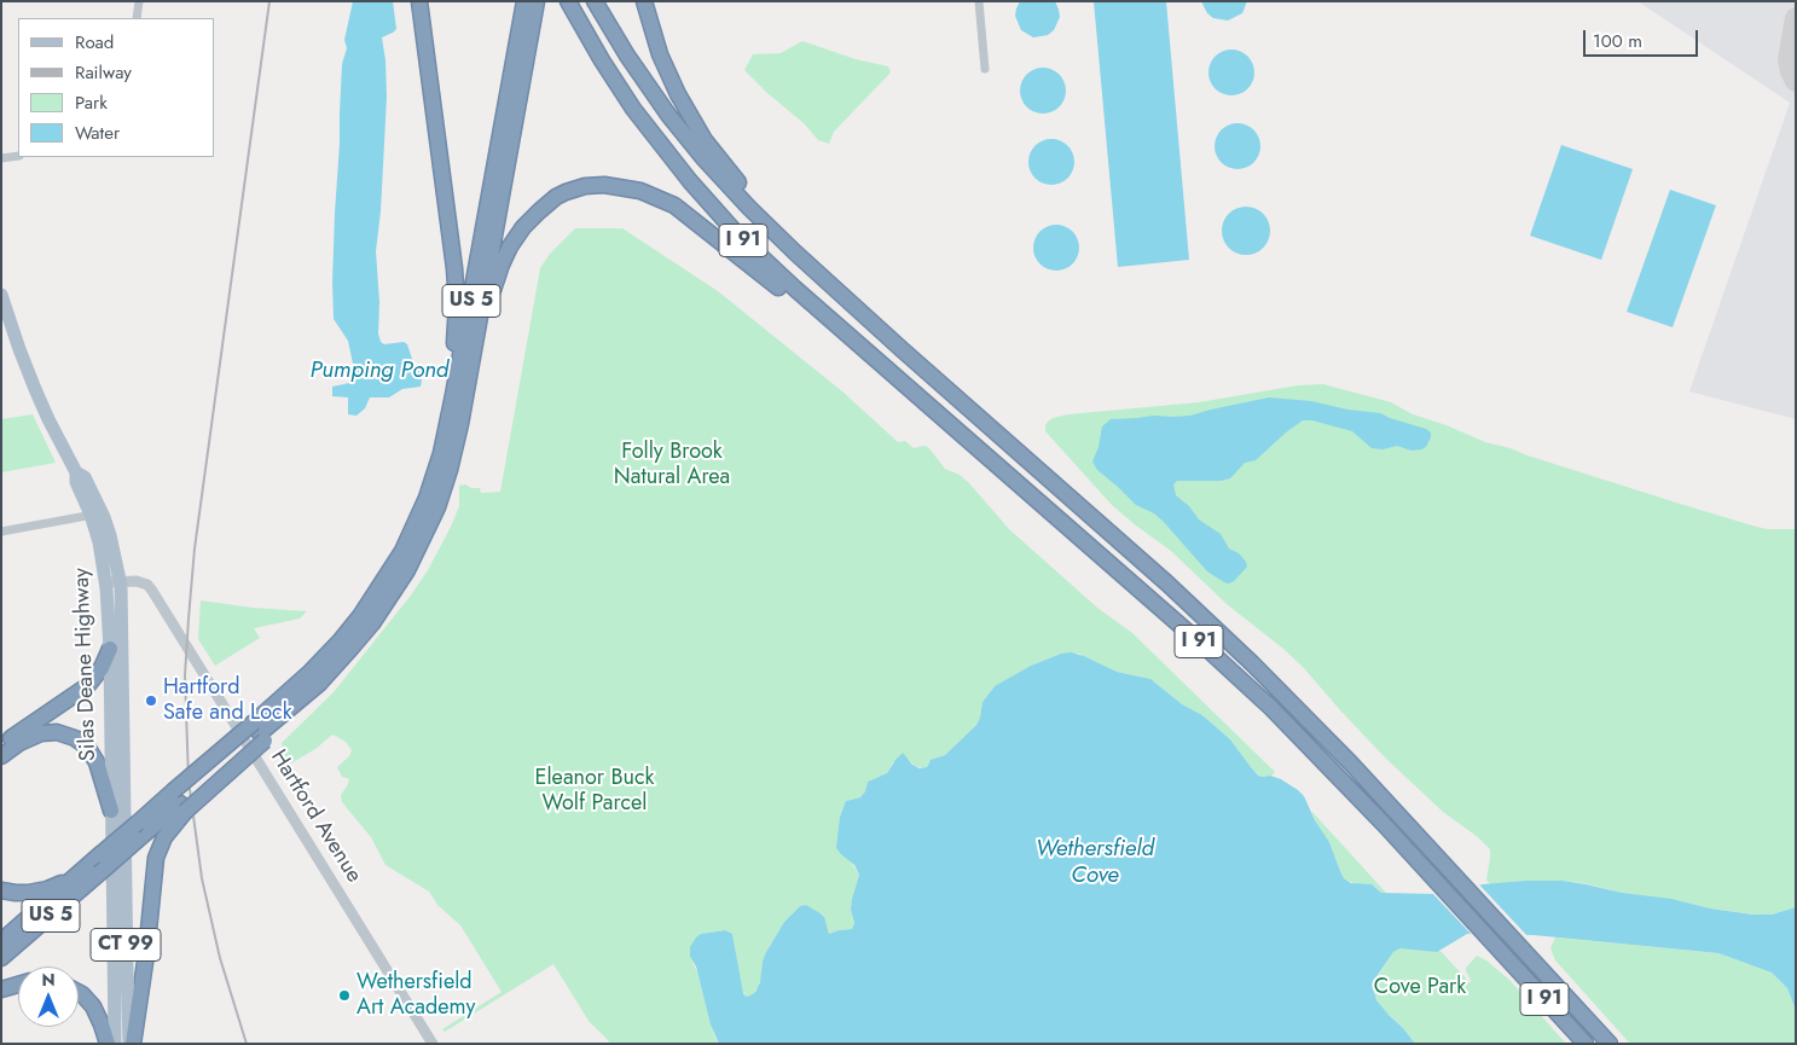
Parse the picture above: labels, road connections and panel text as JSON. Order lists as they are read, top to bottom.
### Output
{
  "streets": {
    "highway": ["I 91", "US 5"],
    "main road": ["Silas Deane Highway", "CT 99"],
    "street": ["Hartford Avenue"]
  },
  "crossings": [
    ["Silas Deane Highway", "Hartford Avenue"]
  ],
  "water": ["Pumping Pond", "Wethersfield Cove"],
  "parks": ["Folly Brook Natural Area", "Eleanor Buck Wolf Parcel", "Cove Park"],
  "places": ["Hartford Safe and Lock", "Wethersfield Art Academy"],
  "legend": [
    "Road",
    "Railway",
    "Park",
    "Water"
  ],
  "scale_bar": "100 m",
  "north": "top"
}
